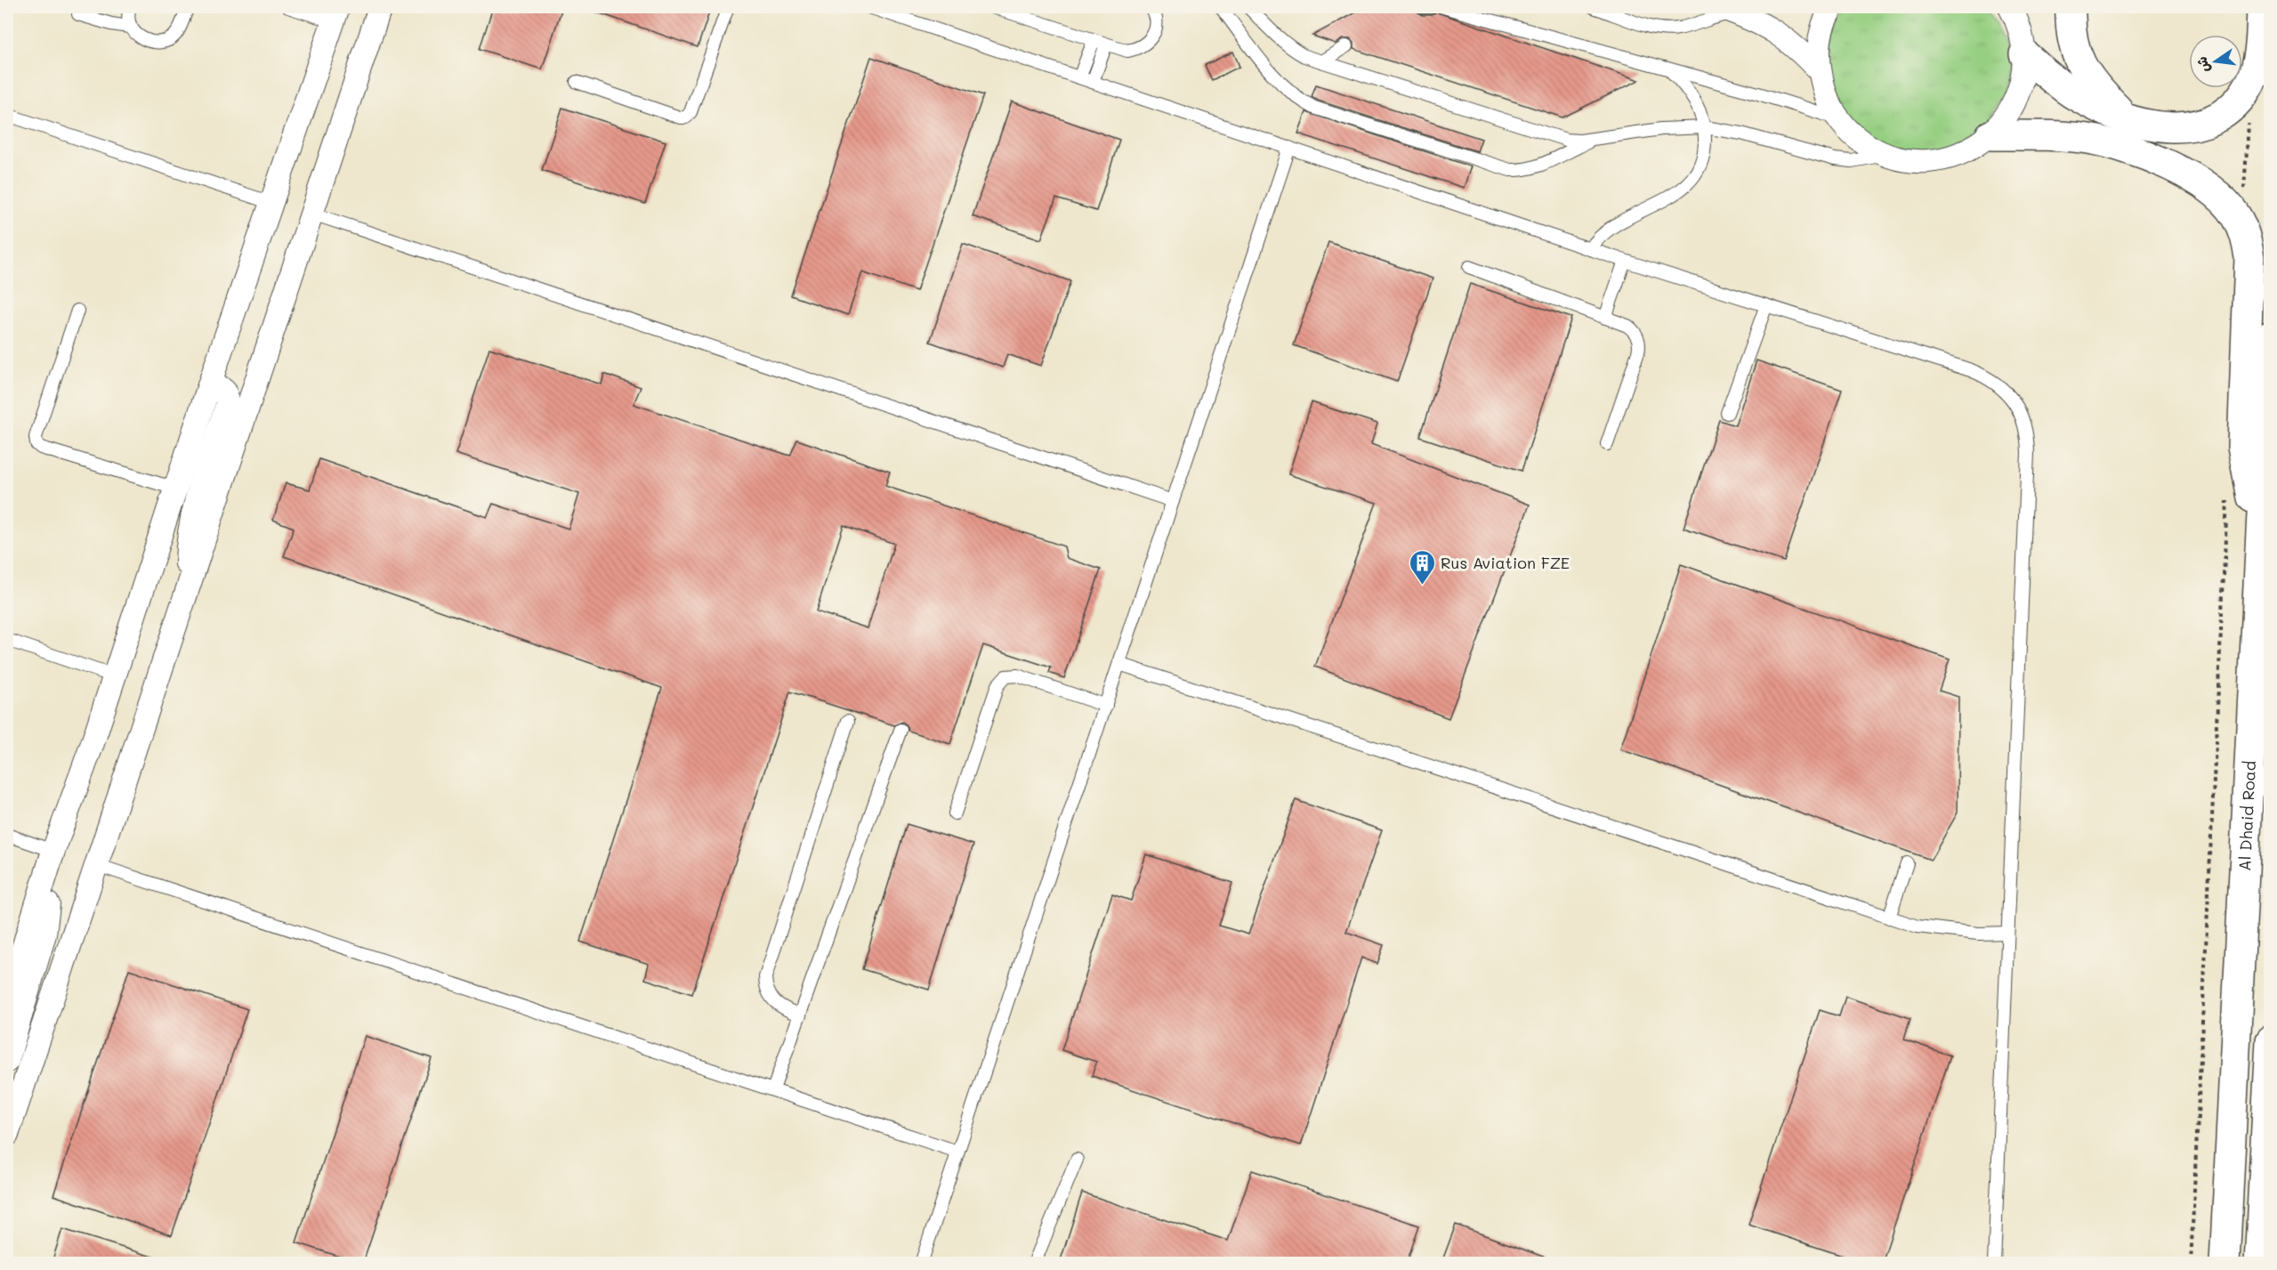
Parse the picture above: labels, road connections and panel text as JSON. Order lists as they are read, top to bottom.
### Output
{
  "streets": {
    "highway": ["Al Dhaid Road"]
  },
  "places": {
    "building": ["Rus Aviation FZE"]
  },
  "north": "left"
}
